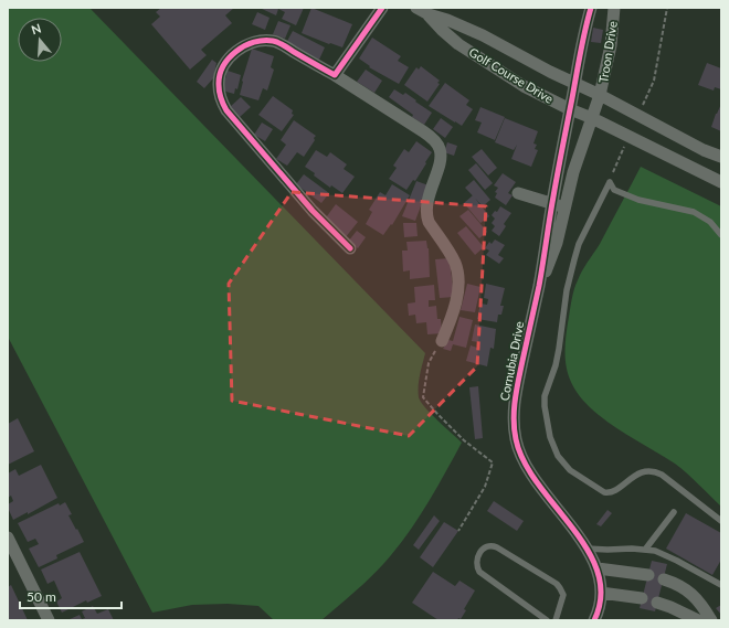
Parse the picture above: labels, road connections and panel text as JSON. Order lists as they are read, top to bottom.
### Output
{
  "streets": {
    "street": ["Troon Drive", "Golf Course Drive", "Cornubia Drive"]
  },
  "crossings": [
    ["Troon Drive", "Golf Course Drive"],
    ["Troon Drive", "Cornubia Drive"],
    ["Golf Course Drive", "Cornubia Drive"]
  ],
  "scale_bar": "50 m",
  "north": "top"
}
